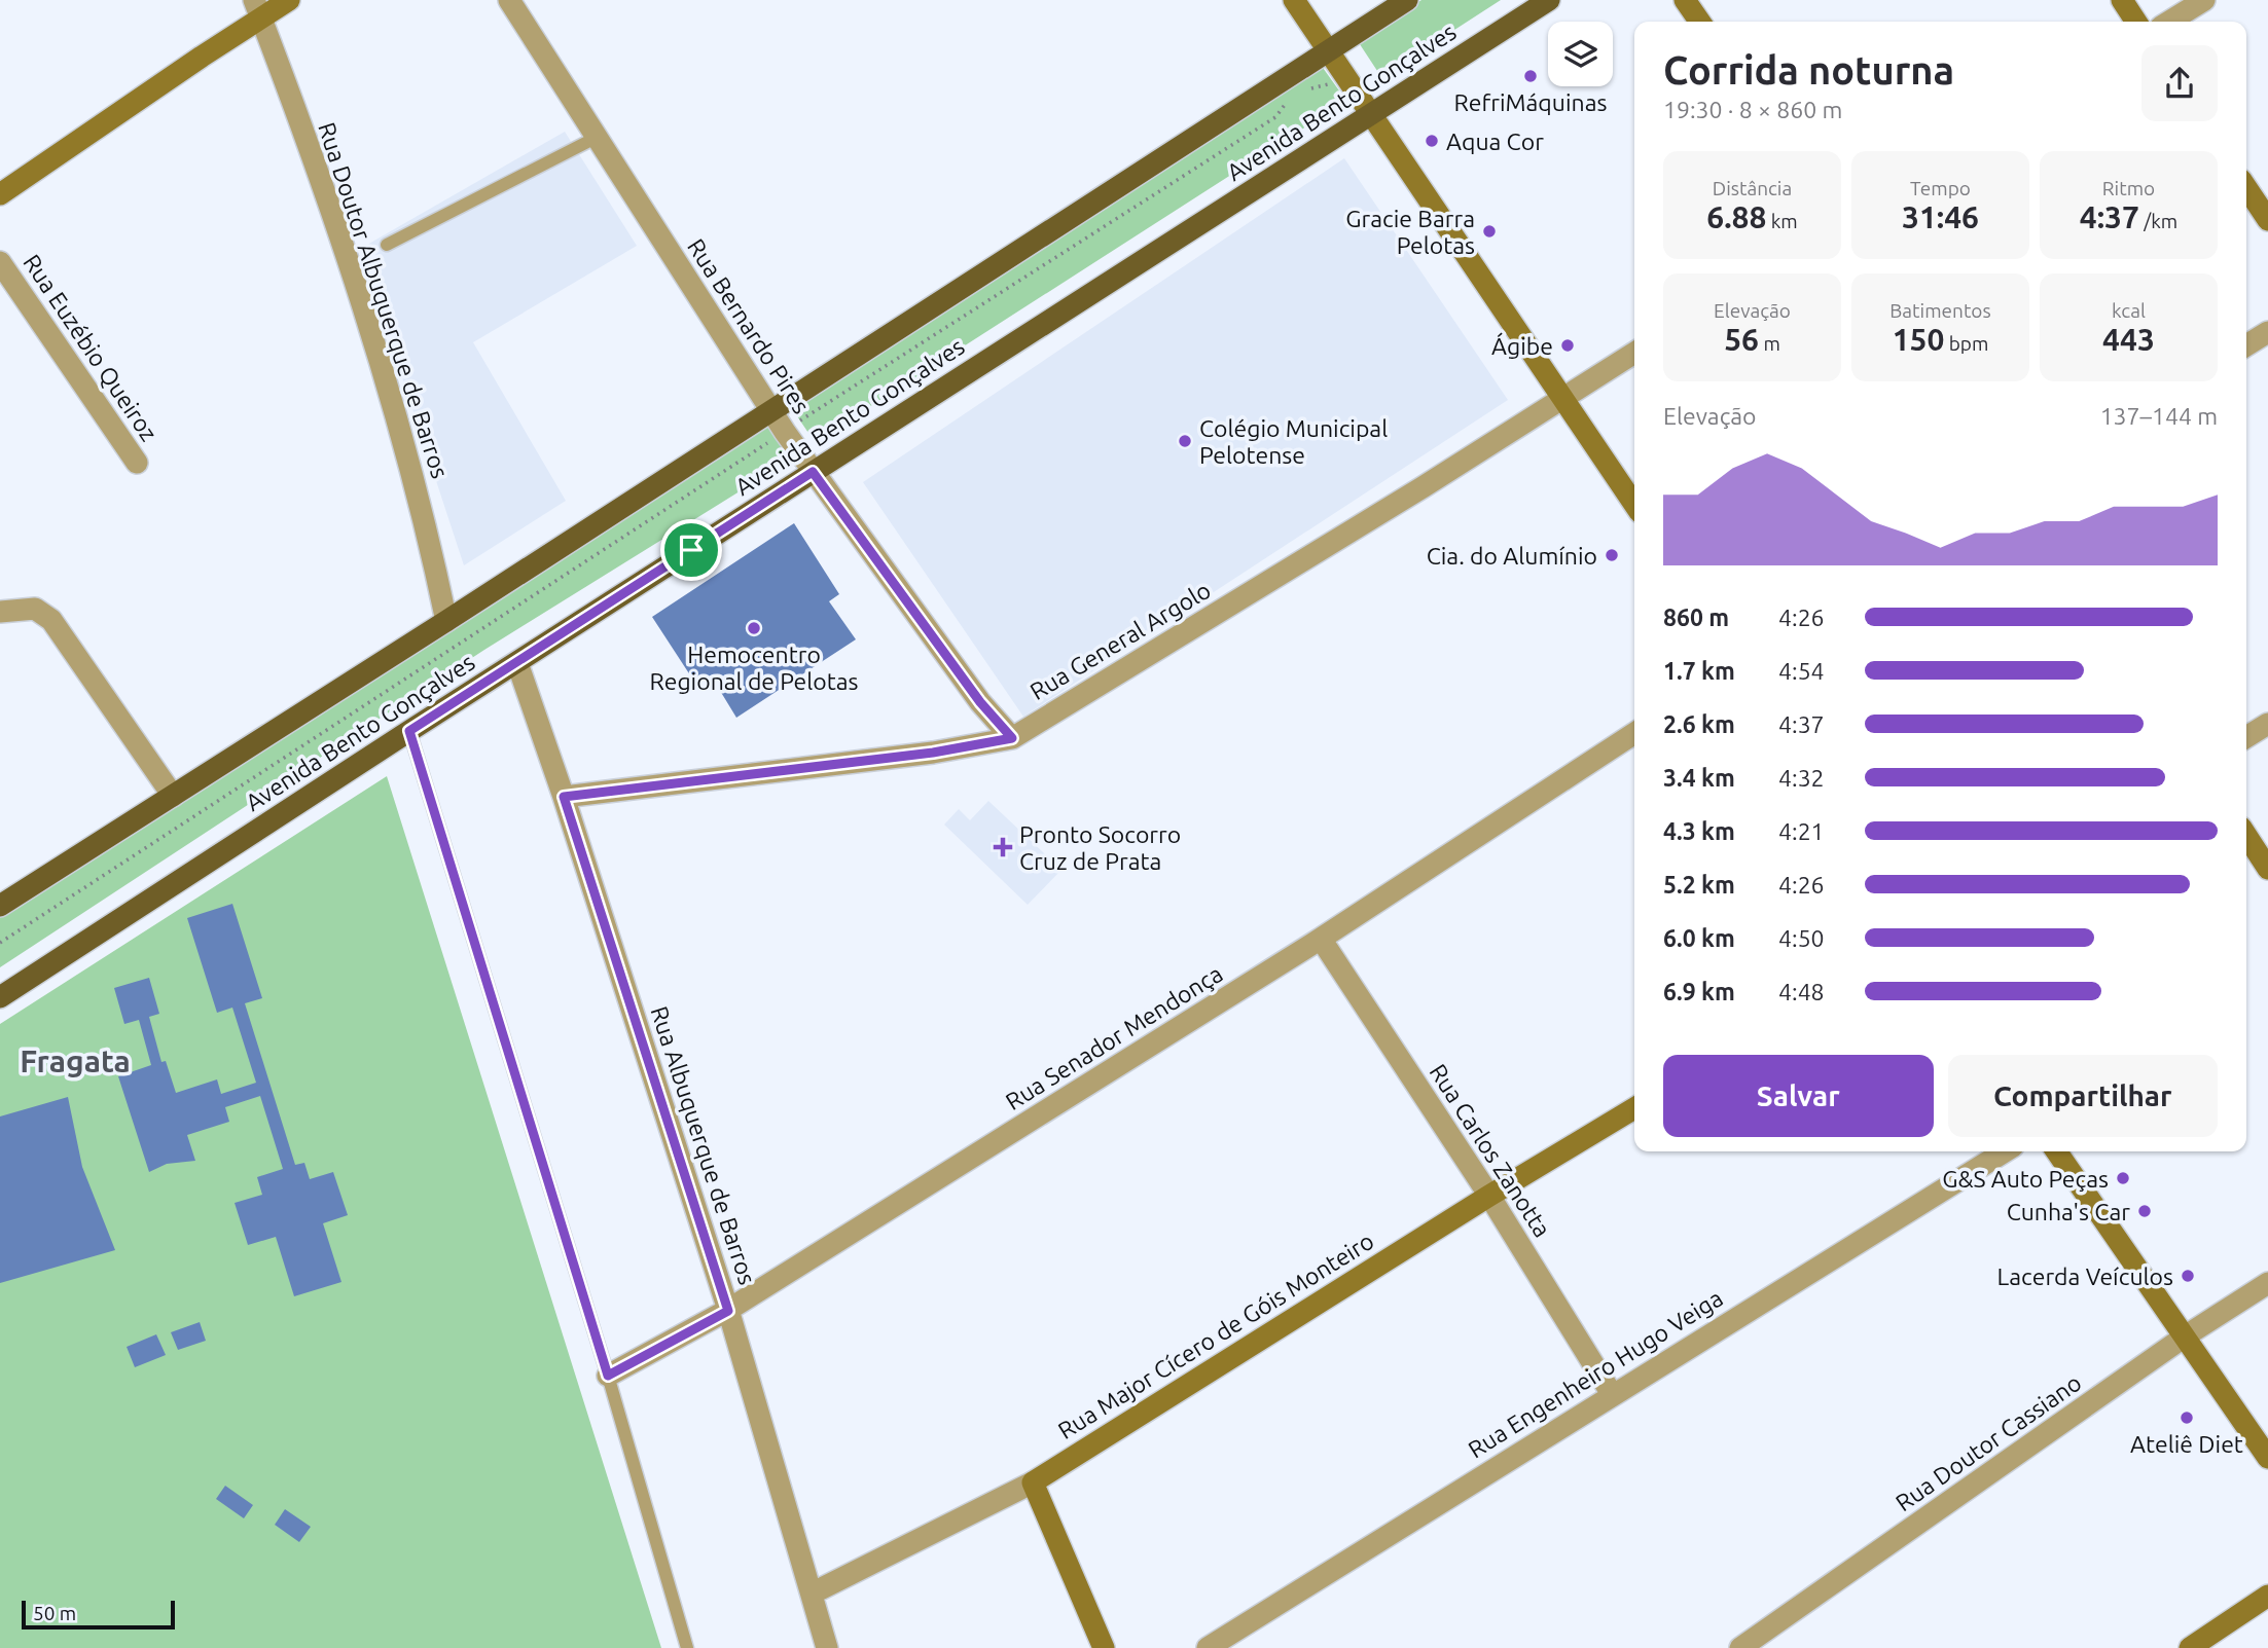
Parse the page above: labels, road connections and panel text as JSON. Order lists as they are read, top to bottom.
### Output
{
  "streets": {
    "main road": ["Avenida Bento Gonçalves"],
    "street": [
      "Rua Doutor Albuquerque de Barros",
      "Rua Bernardo Pires",
      "Rua Euzébio Queiroz",
      "Rua General Argolo",
      "Rua Senador Mendonça",
      "Rua Albuquerque de Barros",
      "Rua Carlos Zanotta",
      "Rua Major Cícero de Góis Monteiro",
      "Rua Engenheiro Hugo Veiga",
      "Rua Doutor Cassiano"
    ]
  },
  "crossings": [
    ["Avenida Bento Gonçalves", "Rua Doutor Albuquerque de Barros"],
    ["Avenida Bento Gonçalves", "Rua Bernardo Pires"],
    ["Avenida Bento Gonçalves", "Rua Albuquerque de Barros"],
    ["Rua Bernardo Pires", "Rua General Argolo"],
    ["Rua General Argolo", "Rua Albuquerque de Barros"],
    ["Rua Senador Mendonça", "Rua Albuquerque de Barros"],
    ["Rua Senador Mendonça", "Rua Carlos Zanotta"],
    ["Rua Albuquerque de Barros", "Rua Major Cícero de Góis Monteiro"],
    ["Rua Carlos Zanotta", "Rua Major Cícero de Góis Monteiro"],
    ["Rua Carlos Zanotta", "Rua Engenheiro Hugo Veiga"]
  ],
  "districts": ["Fragata"],
  "places": {
    "other": [
      "RefriMáquinas",
      "Aqua Cor",
      "Gracie Barra Pelotas",
      "Ágibe",
      "Colégio Municipal Pelotense",
      "Cia. do Alumínio",
      "Hemocentro Regional de Pelotas",
      "G&S Auto Peças",
      "Cunha's Car",
      "Lacerda Veículos",
      "Ateliê Diet"
    ],
    "health": ["Pronto Socorro Cruz de Prata"]
  },
  "scale_bar": "50 m",
  "page": {
    "heading": ["Corrida noturna", "19:30 · 8 × 860 m"],
    "stats": [
      ["Distância", "6.88 km"],
      ["Tempo", "31:46"],
      ["Ritmo", "4:37 /km"],
      ["Elevação", "56 m"],
      ["Batimentos", "150 bpm"],
      ["kcal", "443"]
    ],
    "chart": ["Elevação", "137–144 m"],
    "list": [
      {
        "name": "860 m",
        "note": "4:26"
      },
      {
        "name": "1.7 km",
        "note": "4:54"
      },
      {
        "name": "2.6 km",
        "note": "4:37"
      },
      {
        "name": "3.4 km",
        "note": "4:32"
      },
      {
        "name": "4.3 km",
        "note": "4:21"
      },
      {
        "name": "5.2 km",
        "note": "4:26"
      },
      {
        "name": "6.0 km",
        "note": "4:50"
      },
      {
        "name": "6.9 km",
        "note": "4:48"
      }
    ],
    "buttons": ["Salvar", "Compartilhar"],
    "scale": "50 m"
  }
}
